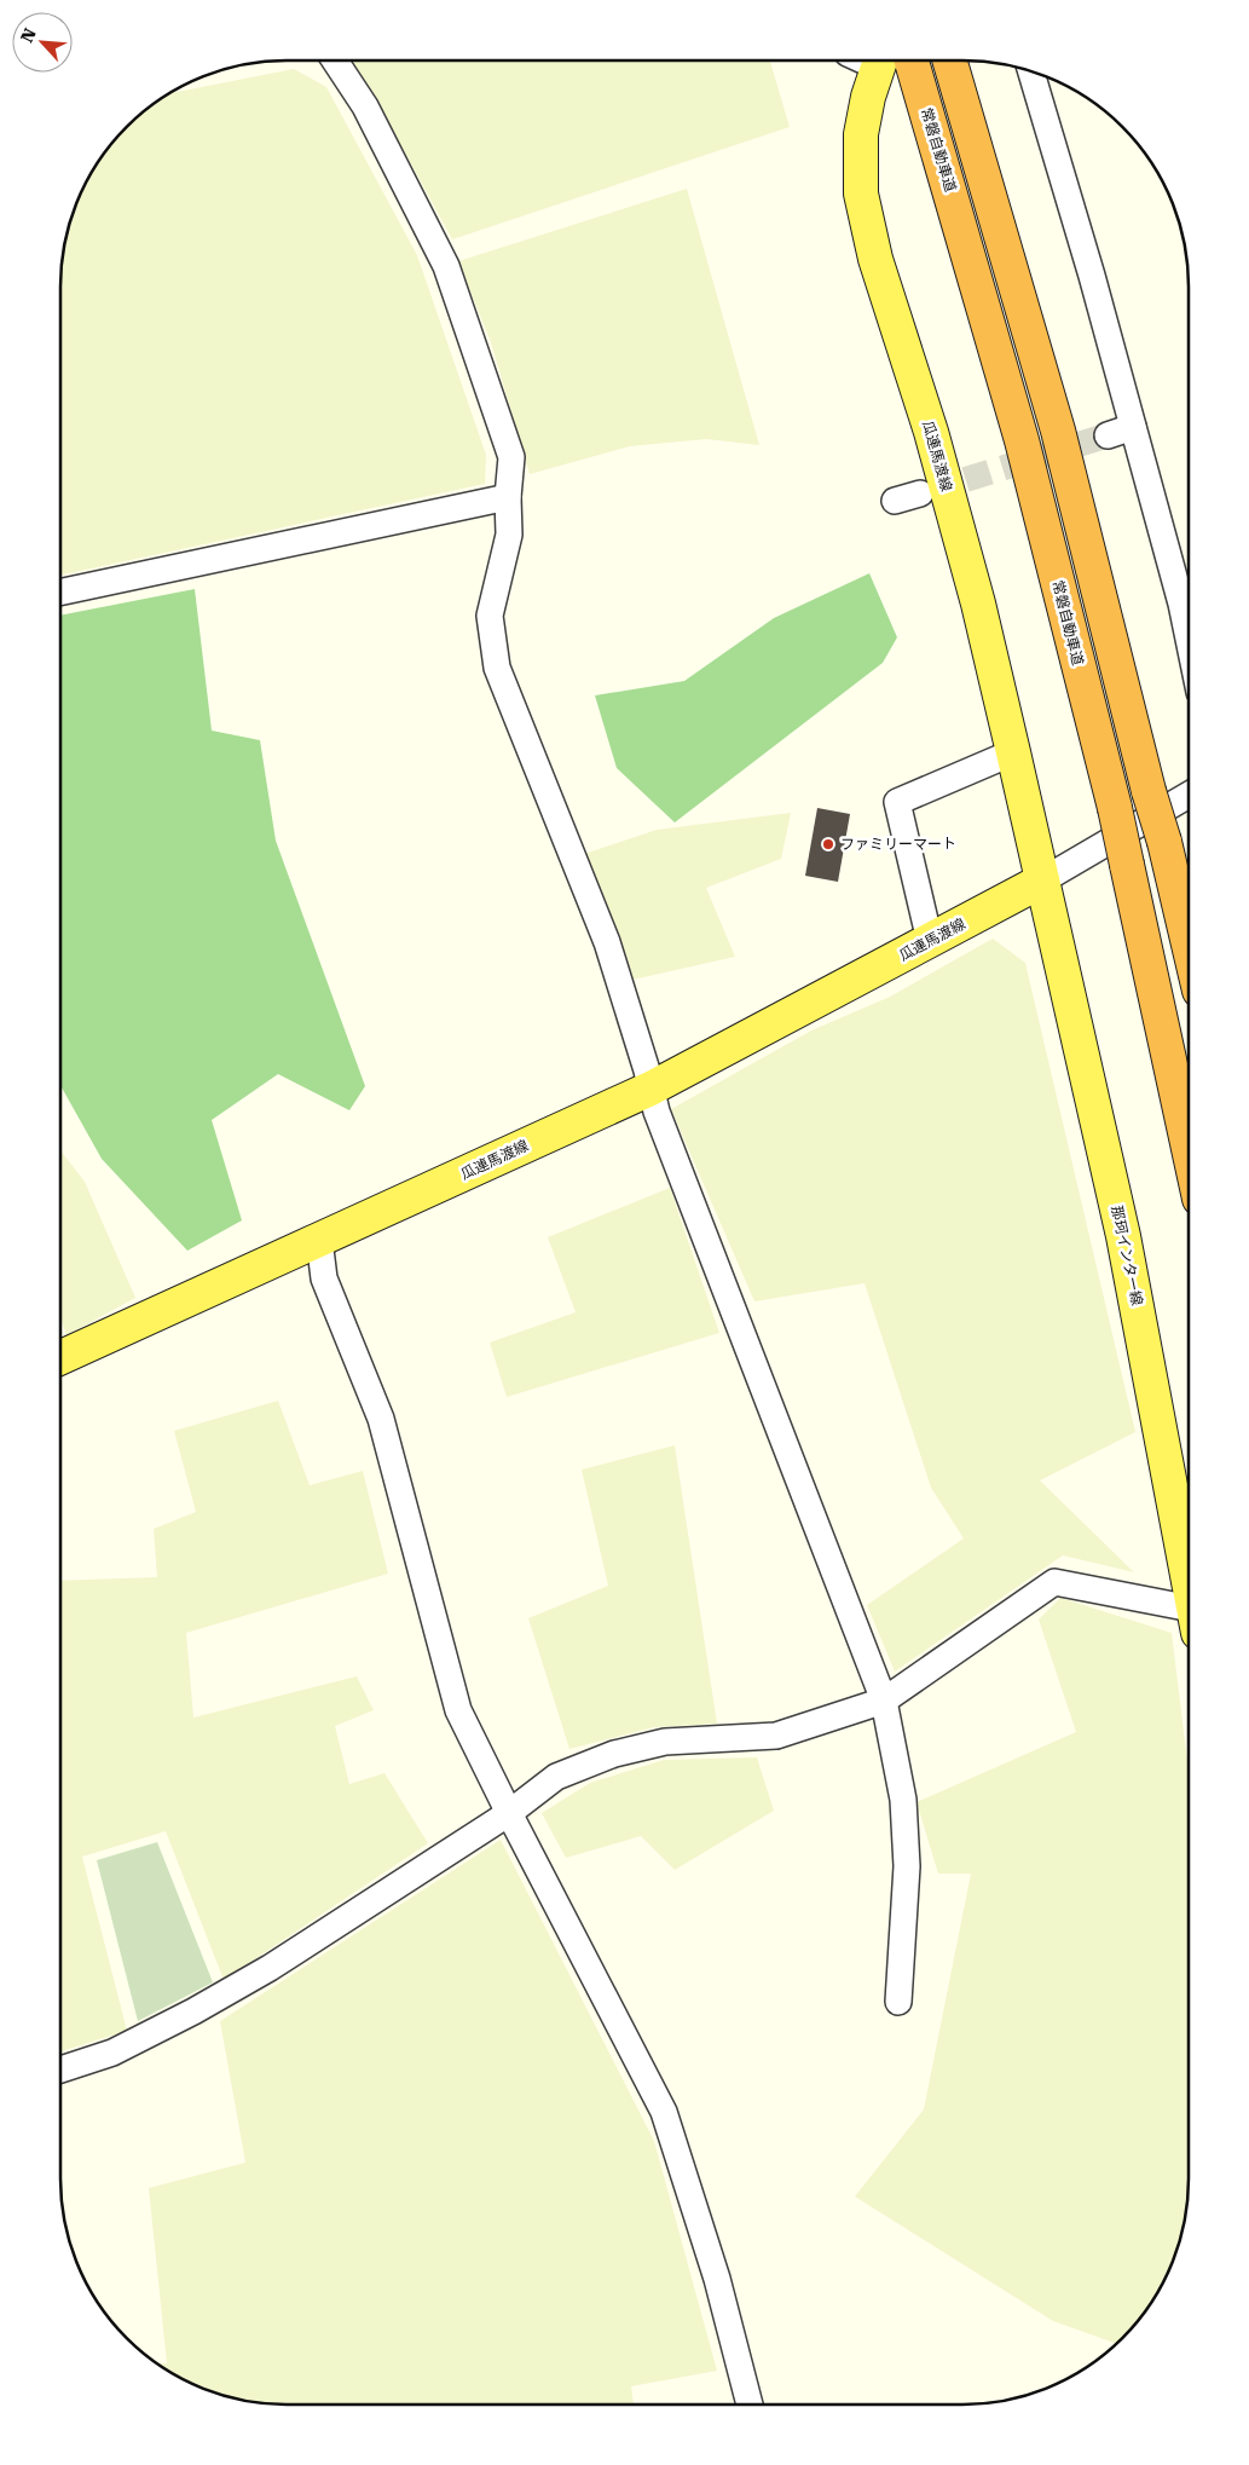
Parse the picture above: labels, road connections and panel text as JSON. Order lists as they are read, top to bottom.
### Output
{
  "streets": {
    "highway": ["常磐自動車道"],
    "main road": ["瓜連馬渡線", "那珂インター線"]
  },
  "crossings": [
    ["瓜連馬渡線", "那珂インター線"]
  ],
  "places": ["ファミリーマート"],
  "north": "top left"
}
